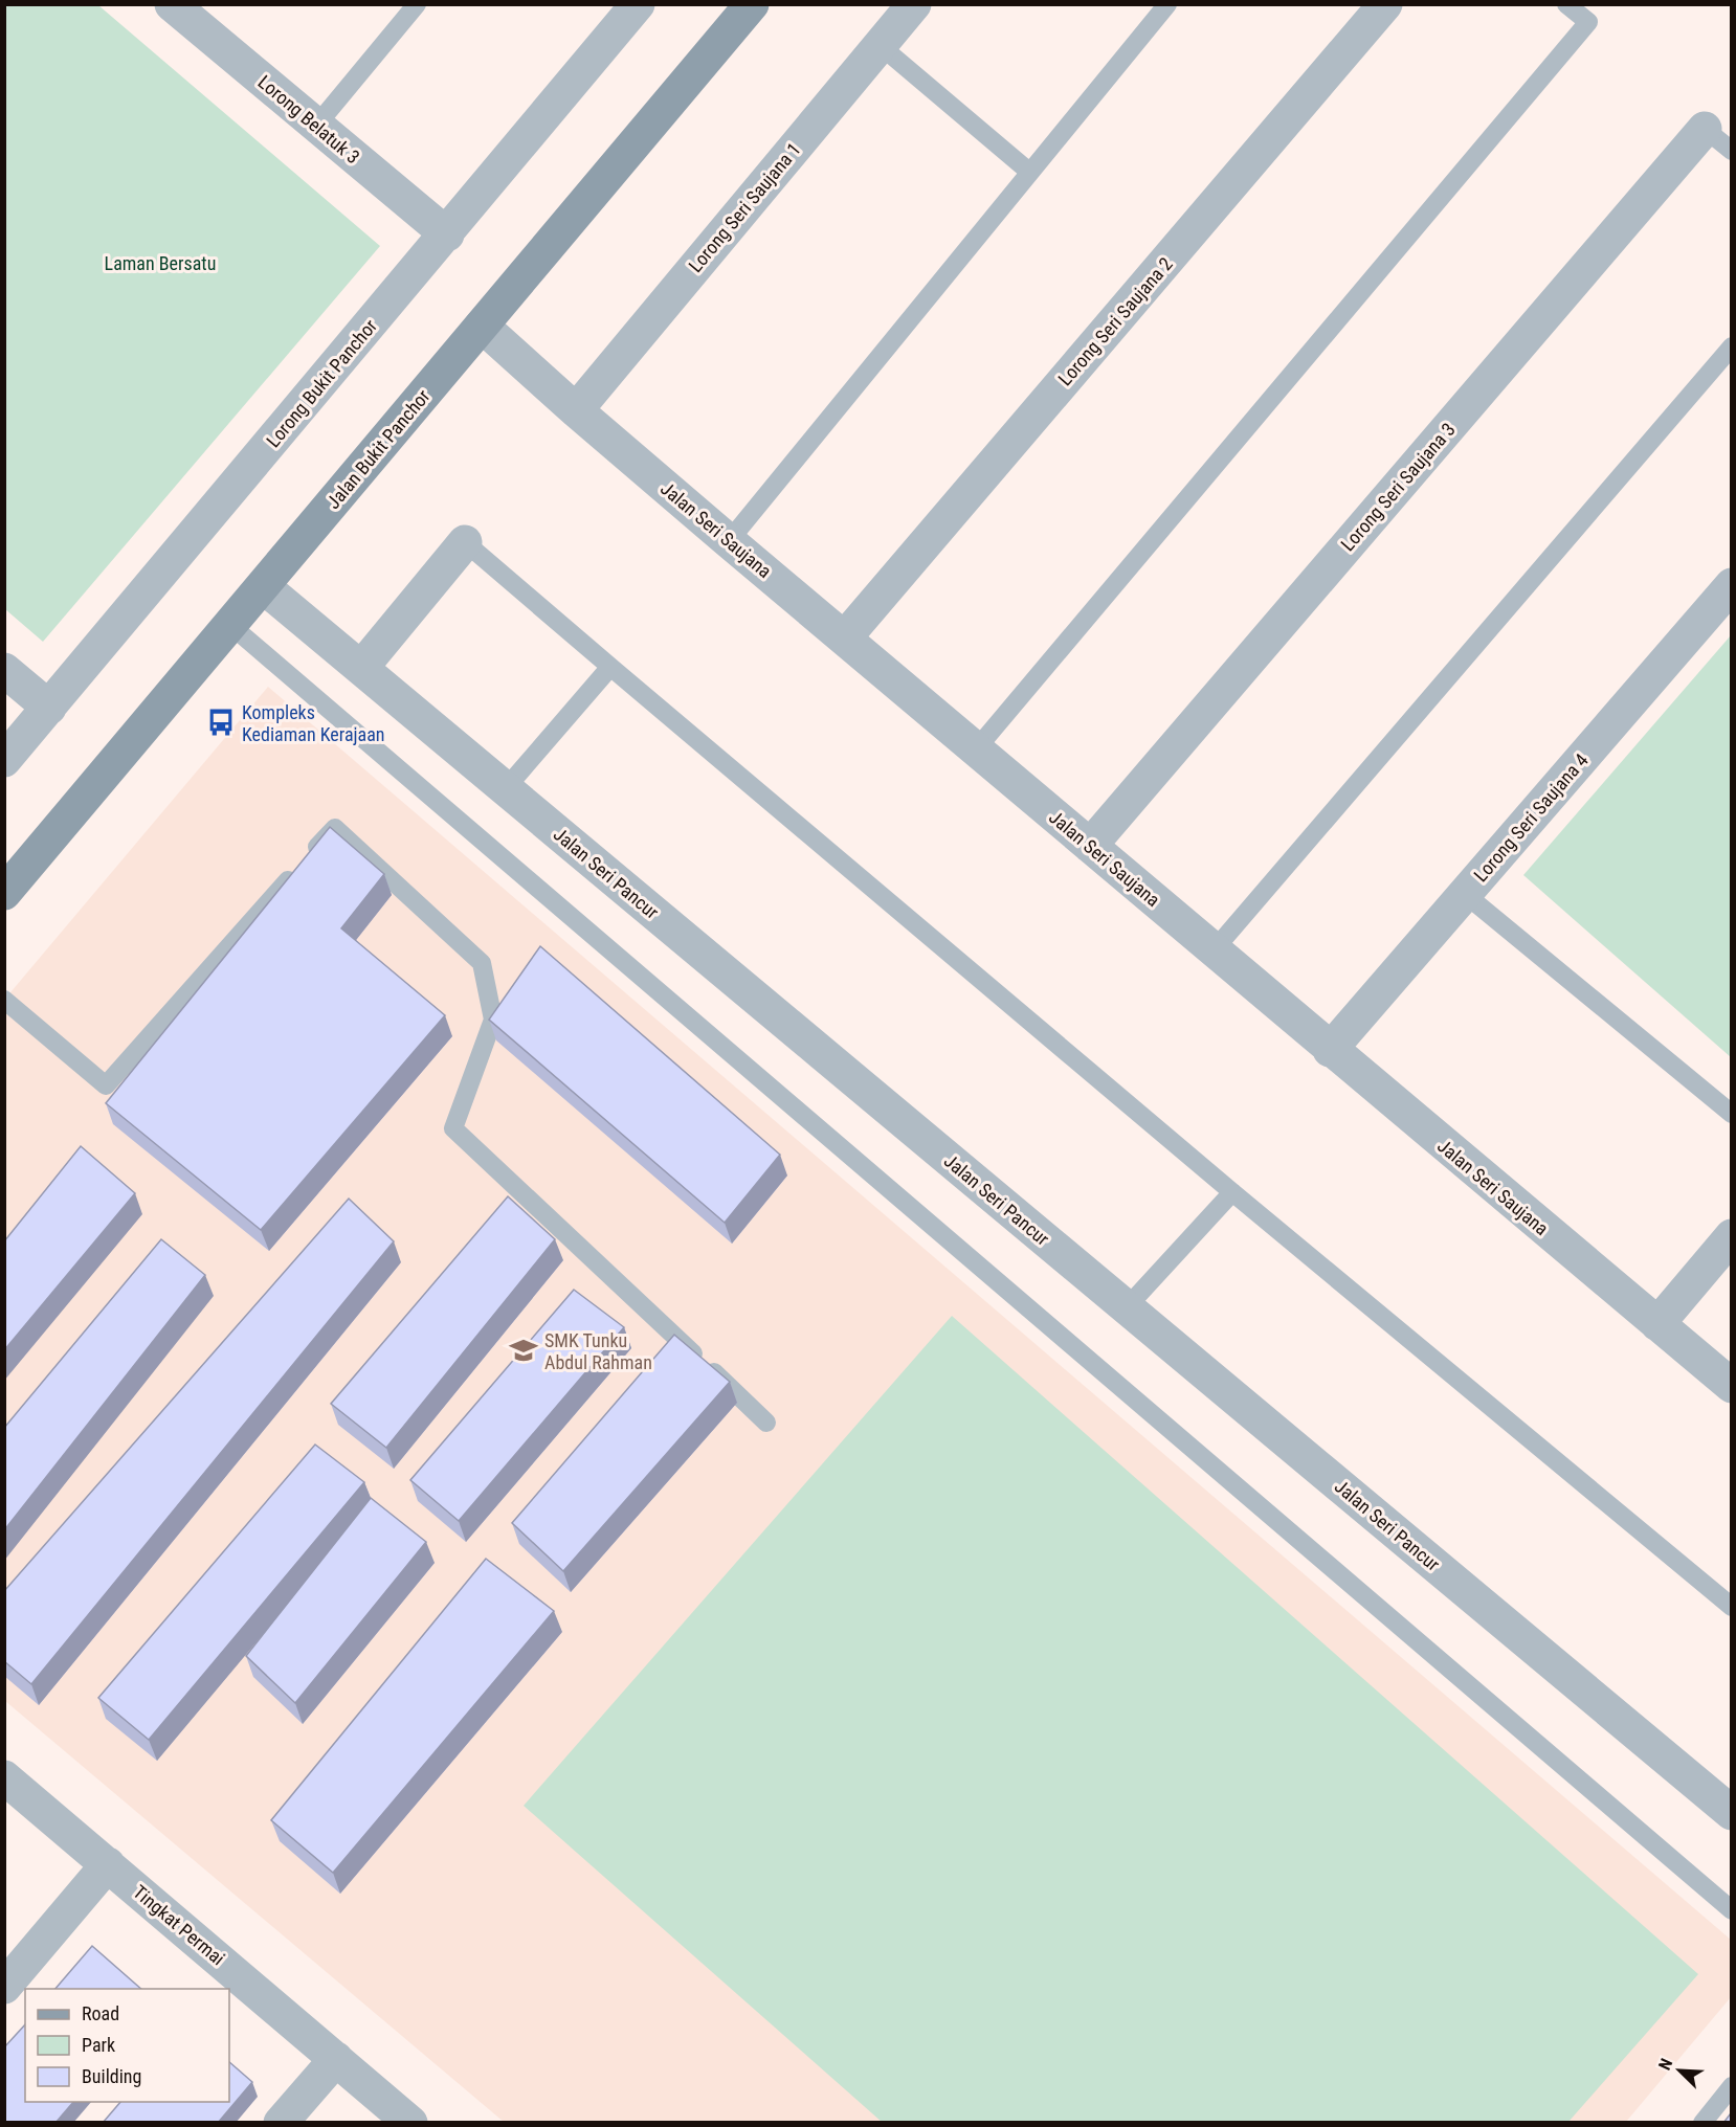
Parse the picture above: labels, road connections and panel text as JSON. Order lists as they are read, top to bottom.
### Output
{
  "streets": {
    "main road": ["Jalan Bukit Panchor"],
    "street": [
      "Lorong Belatuk 3",
      "Lorong Seri Saujana 1",
      "Lorong Seri Saujana 2",
      "Lorong Bukit Panchor",
      "Lorong Seri Saujana 3",
      "Jalan Seri Saujana",
      "Lorong Seri Saujana 4",
      "Jalan Seri Pancur",
      "Tingkat Permai"
    ]
  },
  "crossings": [
    ["Lorong Belatuk 3", "Lorong Bukit Panchor"],
    ["Lorong Seri Saujana 1", "Jalan Seri Saujana"],
    ["Lorong Seri Saujana 2", "Jalan Seri Saujana"],
    ["Jalan Bukit Panchor", "Jalan Seri Saujana"],
    ["Jalan Bukit Panchor", "Jalan Seri Pancur"],
    ["Lorong Seri Saujana 3", "Jalan Seri Saujana"],
    ["Jalan Seri Saujana", "Lorong Seri Saujana 4"]
  ],
  "parks": ["Laman Bersatu"],
  "places": {
    "bus stop": ["Kompleks Kediaman Kerajaan"],
    "school or university": ["SMK Tunku Abdul Rahman"]
  },
  "legend": ["Road", "Park", "Building"],
  "north": "top left"
}
